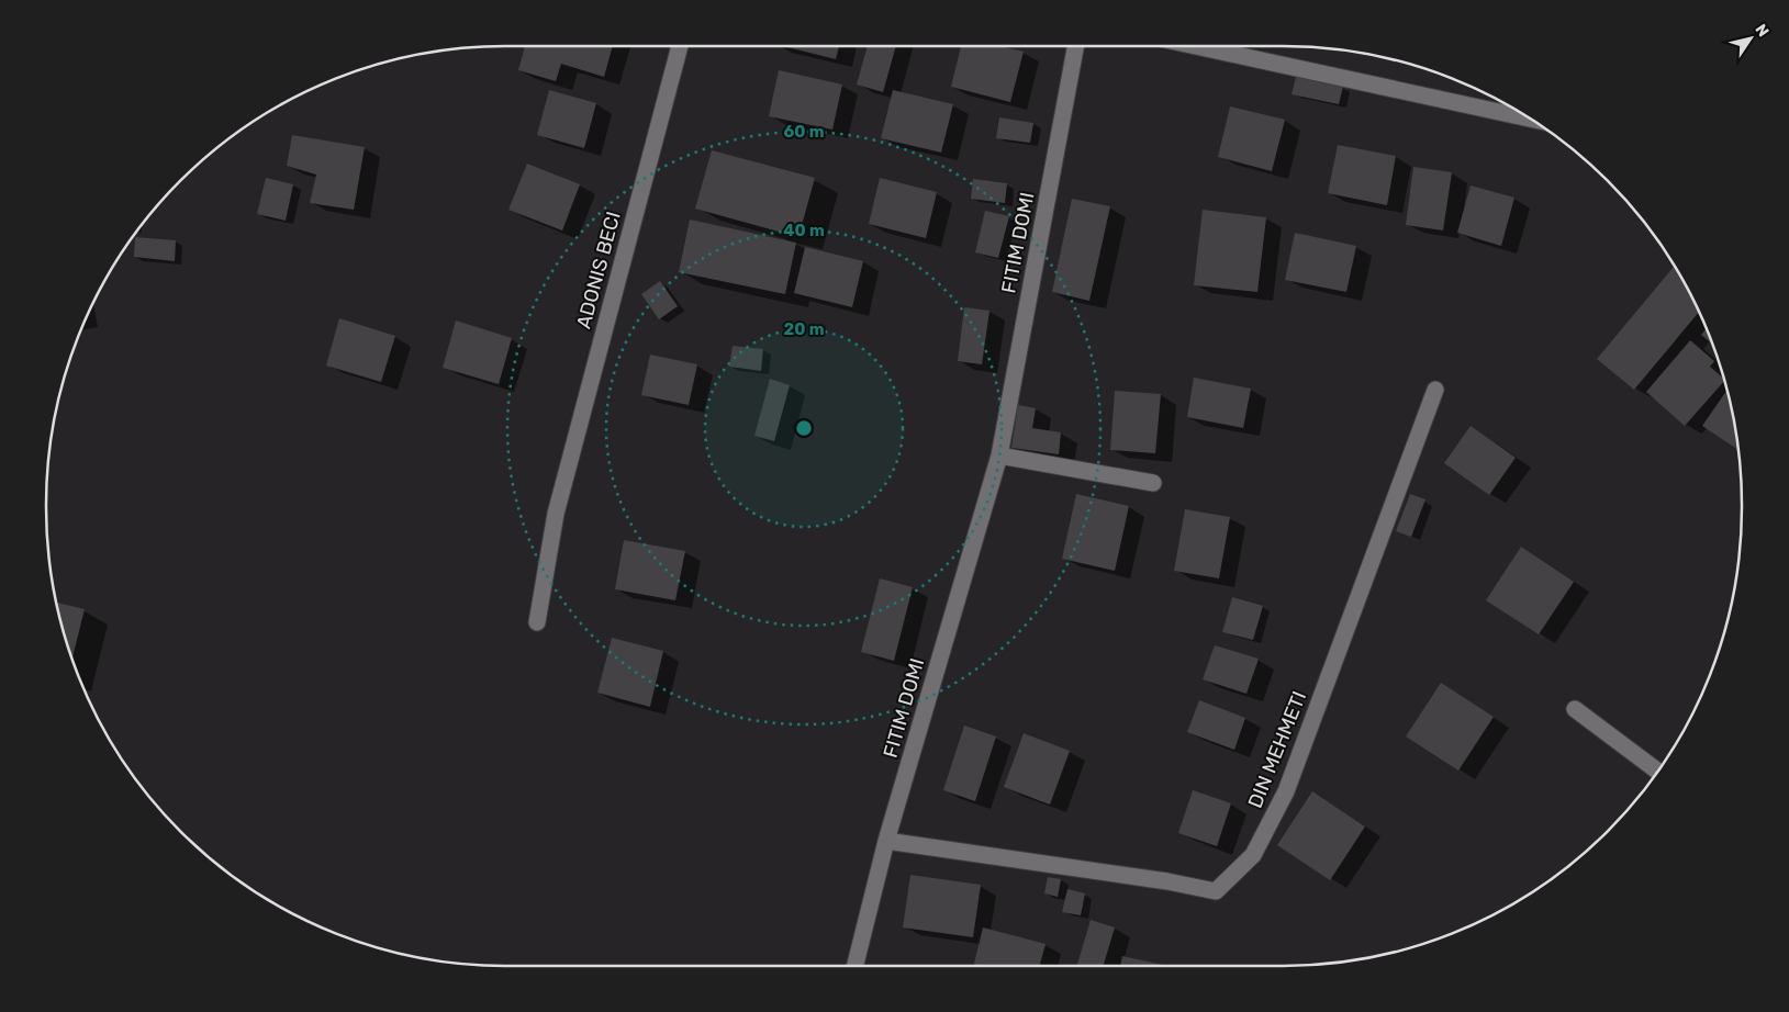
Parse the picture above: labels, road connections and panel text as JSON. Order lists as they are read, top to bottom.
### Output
{
  "streets": {
    "street": ["FITIM DOMI", "ADONIS BECI", "DIN MEHMETI"]
  },
  "crossings": [
    ["FITIM DOMI", "DIN MEHMETI"]
  ],
  "north": "top right",
  "rings": ["60 m", "40 m", "20 m"]
}
